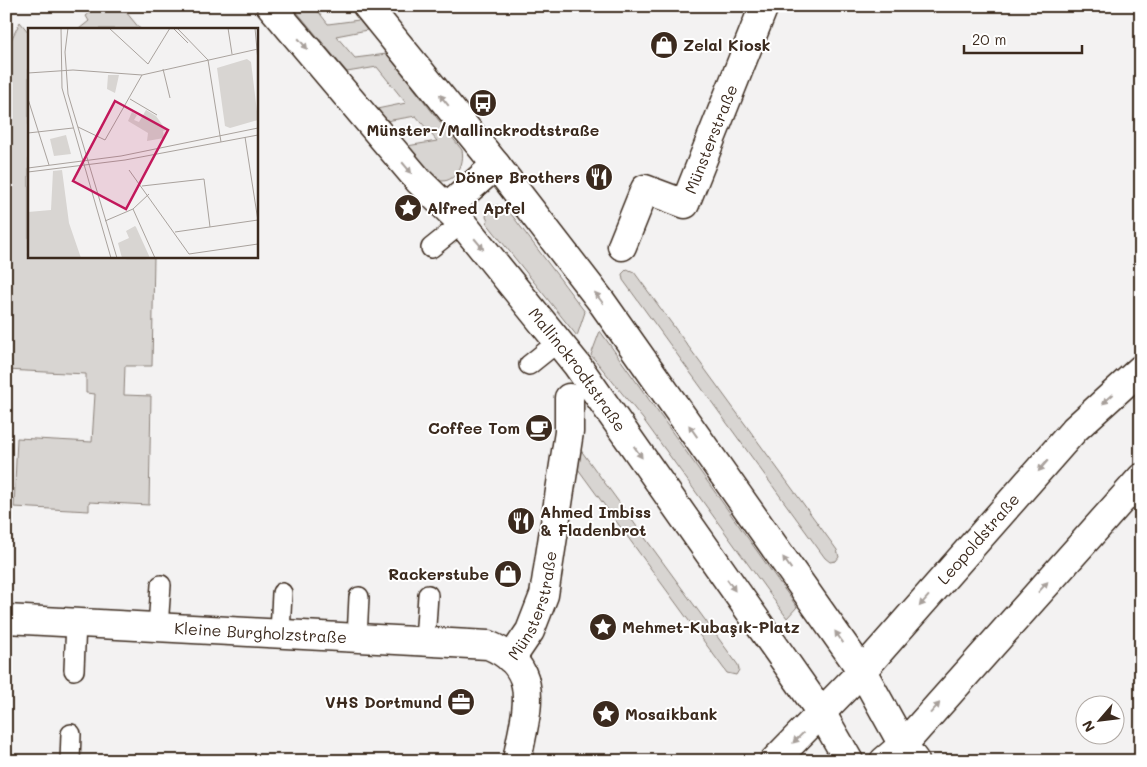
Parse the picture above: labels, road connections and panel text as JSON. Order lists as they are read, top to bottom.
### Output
{
  "streets": {
    "main road": [
      "Münsterstraße",
      "Mallinckrodtstraße",
      "Leopoldstraße",
      "Kleine Burgholzstraße"
    ]
  },
  "crossings": [
    ["Münsterstraße", "Kleine Burgholzstraße"],
    ["Mallinckrodtstraße", "Leopoldstraße"]
  ],
  "places": {
    "shop": ["Zelal Kiosk", "Rackerstube"],
    "bus stop": ["Münster-/Mallinckrodtstraße"],
    "restaurant": ["Döner Brothers", "Ahmed Imbiss & Fladenbrot"],
    "place": ["Alfred Apfel", "Mehmet-Kubaşık-Platz", "Mosaikbank"],
    "cafe": ["Coffee Tom"],
    "office": ["VHS Dortmund"]
  },
  "scale_bar": "20 m",
  "north": "bottom left"
}
